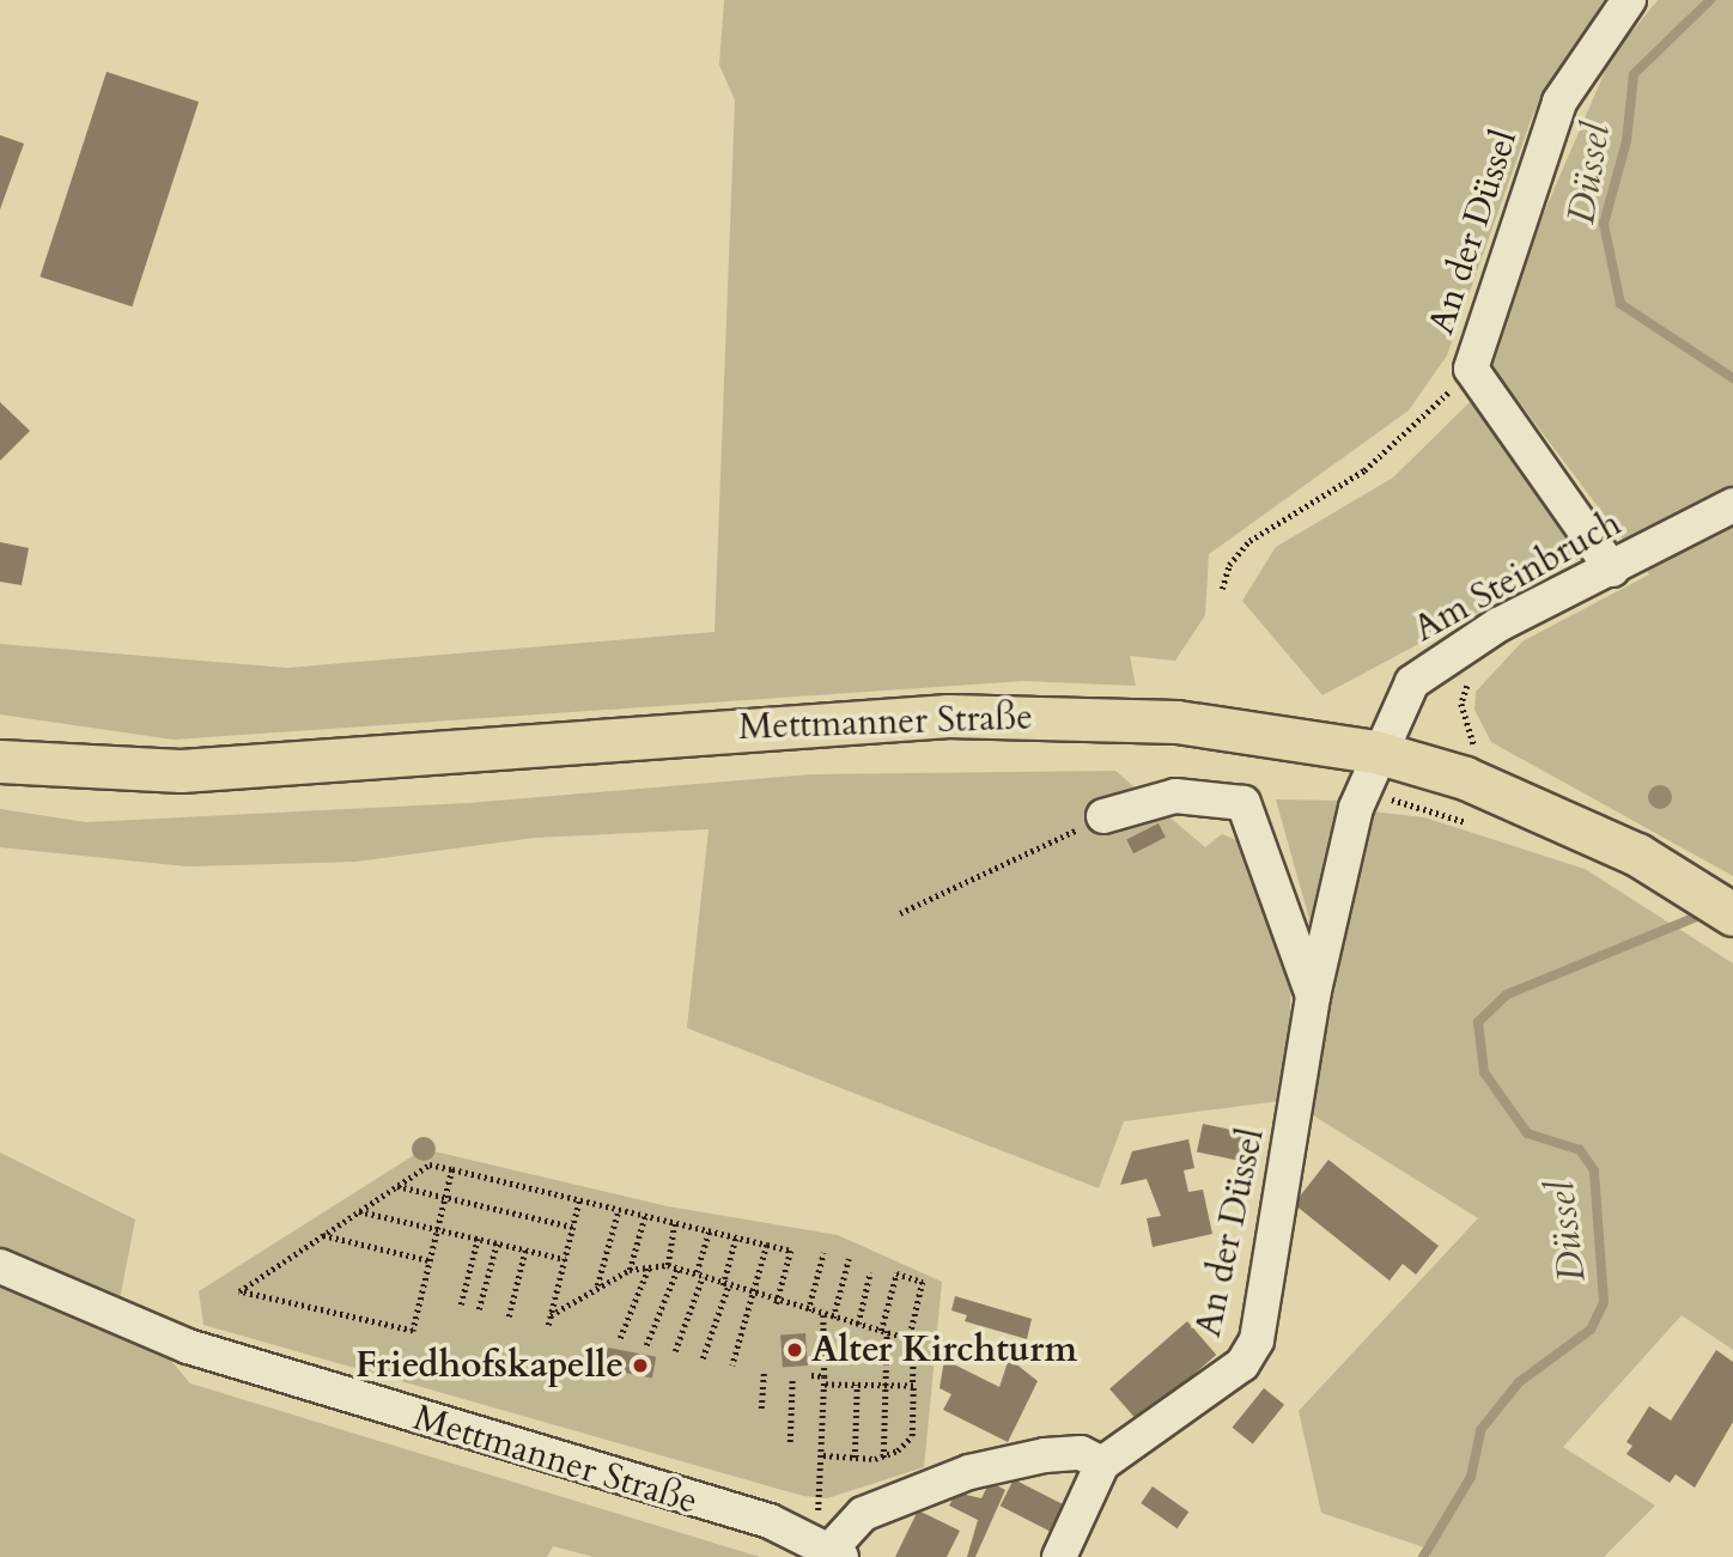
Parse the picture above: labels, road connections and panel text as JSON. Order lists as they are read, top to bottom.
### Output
{
  "streets": {
    "main road": ["Mettmanner Straße"],
    "street": ["An der Düssel", "Am Steinbruch"]
  },
  "crossings": [
    ["An der Düssel", "Am Steinbruch"],
    ["Am Steinbruch", "Mettmanner Straße"]
  ],
  "water": ["Düssel"],
  "places": ["Alter Kirchturm", "Friedhofskapelle"]
}
